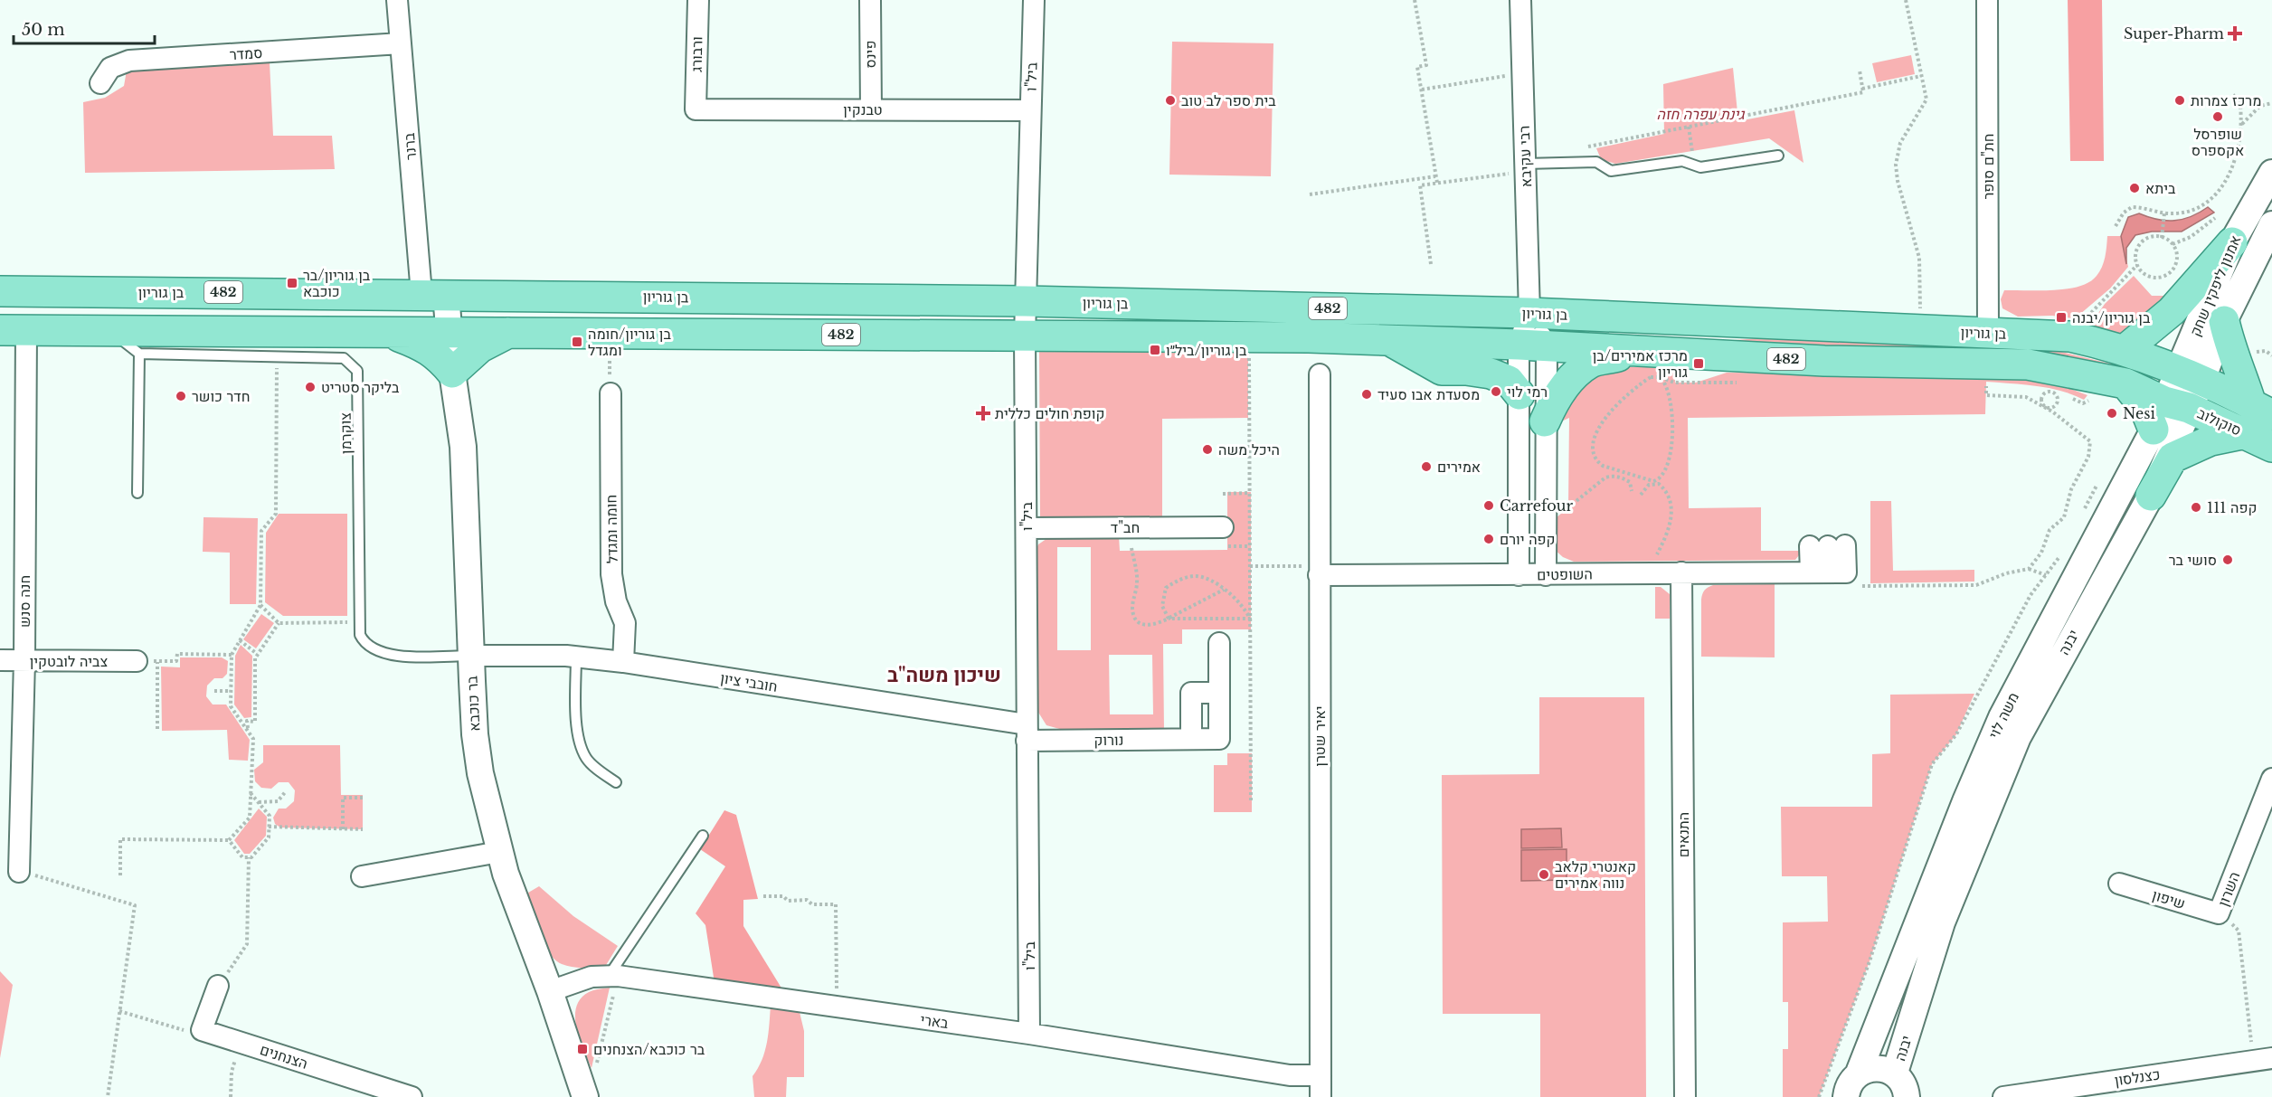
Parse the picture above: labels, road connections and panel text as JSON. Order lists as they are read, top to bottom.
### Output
{
  "streets": {
    "main road": ["בן גוריון", "482", "סוקולוב"],
    "street": [
      "סמדר",
      "ורבורג",
      "פינס",
      "ביל\"ו",
      "טבנקין",
      "ברנר",
      "רבי עקיבא",
      "חת\"ם סופר",
      "אמנון ליפקין שחק",
      "חב\"ד",
      "חומה ומגדל",
      "השופטים",
      "חנה סנש",
      "יבנה",
      "צביה לובטקין",
      "חובבי ציון",
      "בר כוכבא",
      "משה לוי",
      "יאיר שטרן",
      "נורוק",
      "התנאים",
      "השרון",
      "שיפון",
      "בארי",
      "הצנחנים",
      "כצנלסון"
    ],
    "lane": ["צוקרמן"]
  },
  "crossings": [
    ["סמדר", "ברנר"],
    ["ורבורג", "טבנקין"],
    ["פינס", "טבנקין"],
    ["ביל\"ו", "טבנקין"],
    ["ביל\"ו", "בן גוריון"],
    ["ביל\"ו", "חב\"ד"],
    ["ביל\"ו", "חובבי ציון"],
    ["ביל\"ו", "נורוק"],
    ["ביל\"ו", "בארי"],
    ["ברנר", "בן גוריון"],
    ["ברנר", "בר כוכבא"],
    ["רבי עקיבא", "בן גוריון"],
    ["חת\"ם סופר", "בן גוריון"],
    ["אמנון ליפקין שחק", "בן גוריון"],
    ["אמנון ליפקין שחק", "סוקולוב"],
    ["אמנון ליפקין שחק", "יבנה"],
    ["בן גוריון", "סוקולוב"],
    ["בן גוריון", "חנה סנש"],
    ["בן גוריון", "יבנה"],
    ["בן גוריון", "בר כוכבא"],
    ["בן גוריון", "משה לוי"],
    ["סוקולוב", "יבנה"],
    ["סוקולוב", "משה לוי"],
    ["צוקרמן", "חובבי ציון"],
    ["צוקרמן", "בר כוכבא"],
    ["חומה ומגדל", "חובבי ציון"],
    ["השופטים", "יאיר שטרן"],
    ["השופטים", "התנאים"],
    ["חנה סנש", "צביה לובטקין"],
    ["יבנה", "משה לוי"],
    ["חובבי ציון", "בר כוכבא"],
    ["חובבי ציון", "נורוק"],
    ["בר כוכבא", "בארי"],
    ["יאיר שטרן", "בארי"],
    ["השרון", "שיפון"],
    ["השרון", "כצנלסון"]
  ],
  "districts": ["שיכון משה\"ב"],
  "parks": ["גינת עפרה חזה"],
  "places": {
    "health": ["Super-Pharm", "קופת חולים כללית"],
    "other": [
      "בית ספר לב טוב",
      "מרכז צמרות",
      "שופרסל אקספרס",
      "ביתא",
      "בליקר סטריט",
      "רמי לוי",
      "מסעדת אבו סעיד",
      "חדר כושר",
      "Nesi",
      "היכל משה",
      "אמירים",
      "Carrefour",
      "קפה 111",
      "קפה יורם",
      "סושי בר",
      "קאנטרי קלאב נווה אמירים"
    ],
    "transit": [
      "בן גוריון/בר כוכבא",
      "בן גוריון/יבנה",
      "בן גוריון/חומה ומגדל",
      "בן גוריון/ביל״ו",
      "מרכז אמירים/בן גוריון",
      "בר כוכבא/הצנחנים"
    ]
  },
  "scale_bar": "50 m"
}
